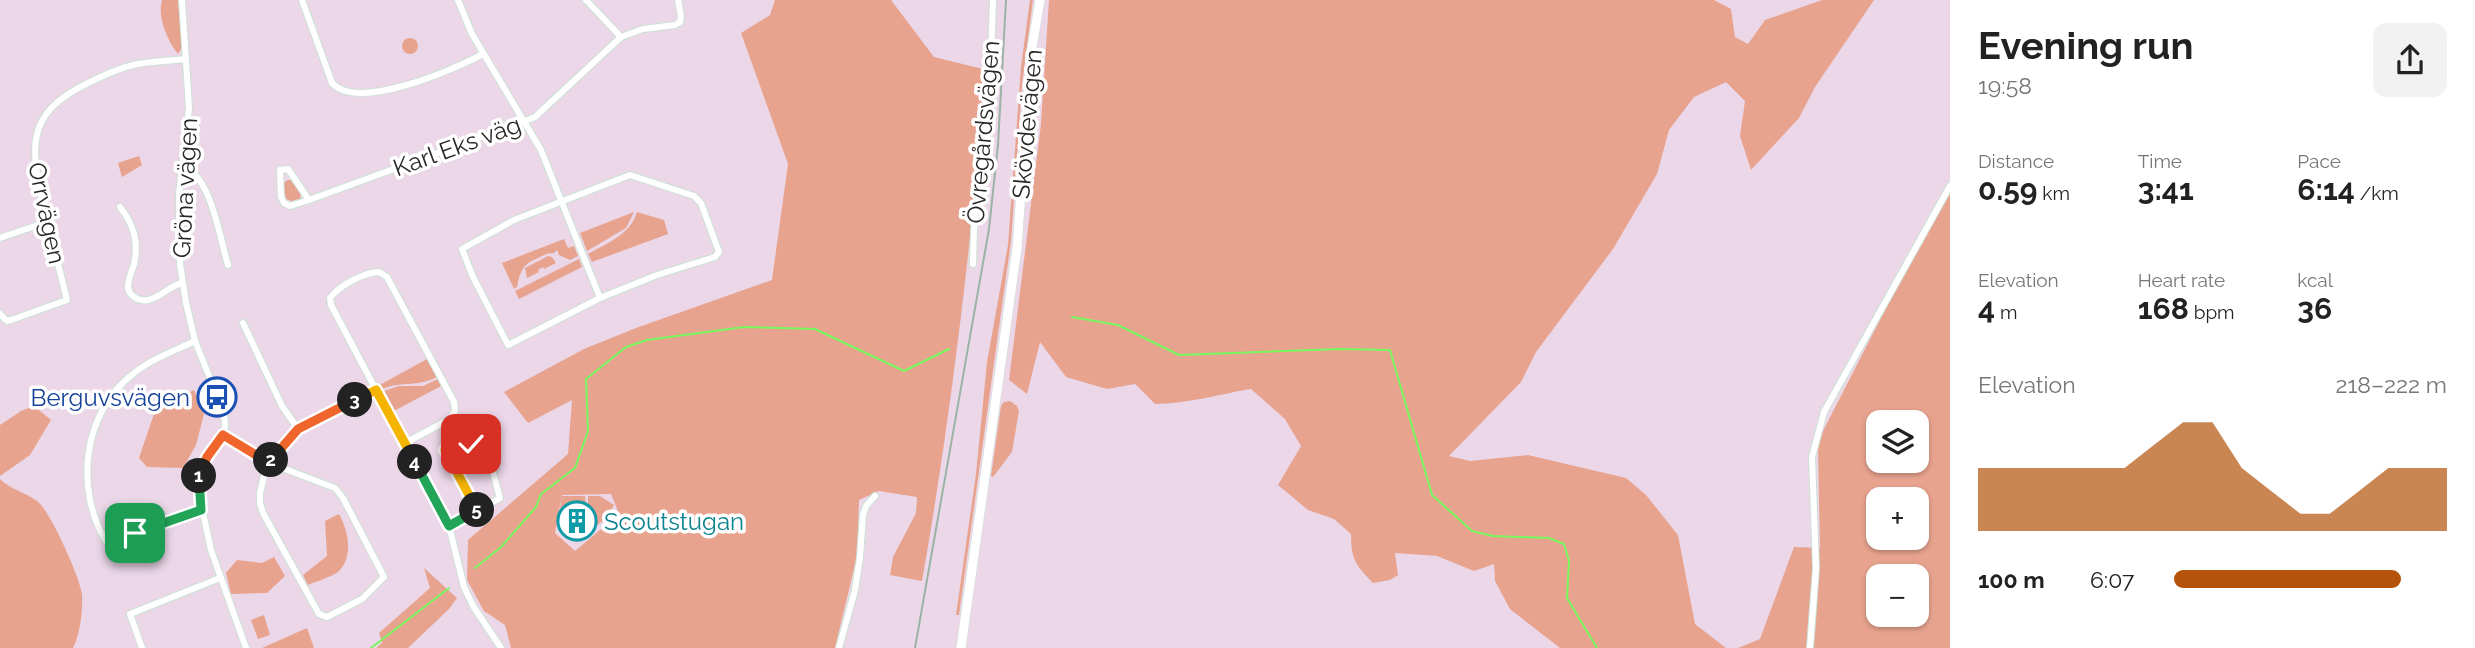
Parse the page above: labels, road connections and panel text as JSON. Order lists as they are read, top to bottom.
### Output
{
  "streets": {
    "main road": ["Skövdevägen"],
    "street": [
      "Övregårdsvägen",
      "Karl Eks väg",
      "Gröna vägen",
      "Orrvägen"
    ]
  },
  "crossings": [
    ["Gröna vägen", "Orrvägen"]
  ],
  "places": {
    "bus stop": ["Berguvsvägen"],
    "building": ["Scoutstugan"]
  },
  "page": {
    "heading": ["Evening run", "19:58"],
    "stats": [
      ["Distance", "0.59 km"],
      ["Time", "3:41"],
      ["Pace", "6:14 /km"],
      ["Elevation", "4 m"],
      ["Heart rate", "168 bpm"],
      ["kcal", "36"]
    ],
    "chart": ["Elevation", "218–222 m"],
    "pins": [
      "3",
      "2",
      "4",
      "1",
      "5"
    ],
    "map_buttons": ["+", "−"],
    "list": [
      {
        "name": "100 m",
        "note": "6:07"
      }
    ]
  }
}
